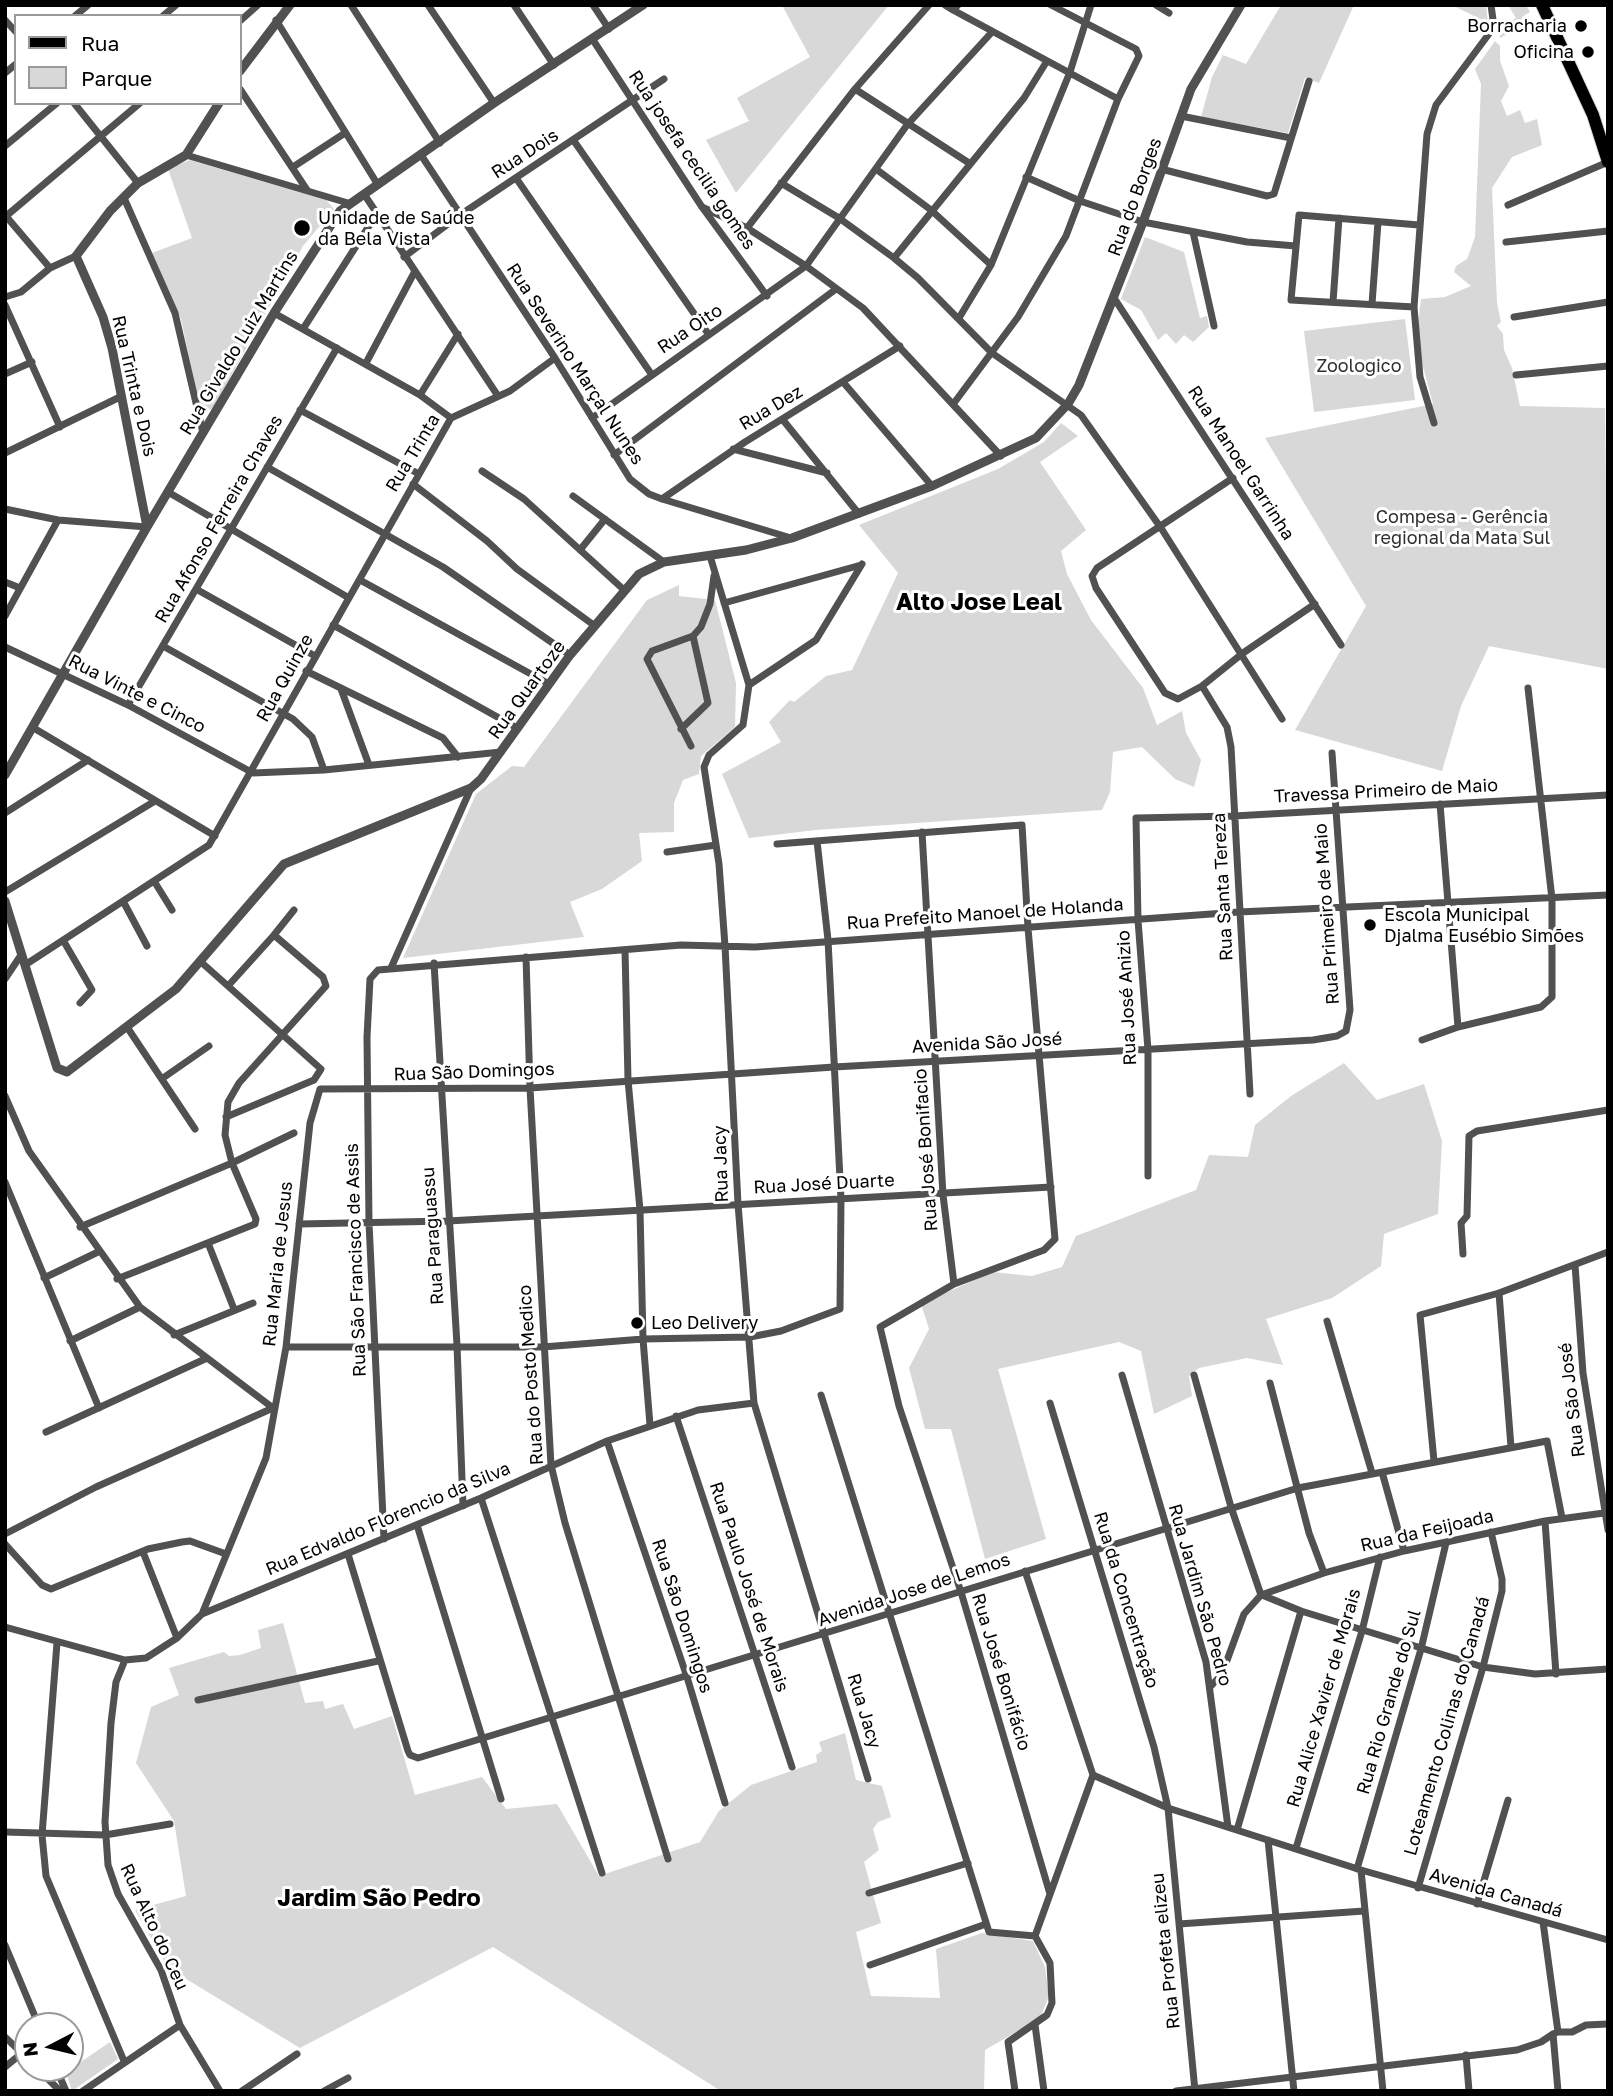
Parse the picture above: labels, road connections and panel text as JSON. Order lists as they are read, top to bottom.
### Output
{
  "streets": {
    "street": [
      "Rua Dois",
      "Rua josefa cecilia gomes",
      "Rua do Borges",
      "Rua Oito",
      "Rua Givaldo Luiz Martins",
      "Rua Severino Marçal Nunes",
      "Rua Trinta e Dois",
      "Rua Dez",
      "Rua Trinta",
      "Rua Manoel Garrinha",
      "Rua Afonso Ferreira Chaves",
      "Rua Quinze",
      "Rua Quartoze",
      "Rua Vinte e Cinco",
      "Travessa Primeiro de Maio",
      "Rua Santa Tereza",
      "Rua Prefeito Manoel de Holanda",
      "Rua Primeiro de Maio",
      "Rua José Anizio",
      "Avenida São José",
      "Rua São Domingos",
      "Rua José Bonifacio",
      "Rua Jacy",
      "Rua José Duarte",
      "Rua Paraguassu",
      "Rua São Francisco de Assis",
      "Rua Maria de Jesus",
      "Rua do Posto Medico",
      "Rua São José",
      "Rua Edvaldo Florencio da Silva",
      "Rua da Feijoada",
      "Rua Paulo José de Morais",
      "Avenida Jose de Lemos",
      "Rua Jardim São Pedro",
      "Rua da Concentração",
      "Rua José Bonifácio",
      "Rua Alice Xavier de Morais",
      "Rua Rio Grande do Sul",
      "Loteamento Colinas do Canadá",
      "Avenida Canadá",
      "Rua Alto do Ceu",
      "Rua Profeta elizeu"
    ]
  },
  "crossings": [
    ["Rua Dois", "Rua josefa cecilia gomes"],
    ["Rua Dois", "Rua Severino Marçal Nunes"],
    ["Rua josefa cecilia gomes", "Rua Oito"],
    ["Rua josefa cecilia gomes", "Rua Givaldo Luiz Martins"],
    ["Rua do Borges", "Rua Manoel Garrinha"],
    ["Rua do Borges", "Rua Quartoze"],
    ["Rua Oito", "Rua Severino Marçal Nunes"],
    ["Rua Givaldo Luiz Martins", "Rua Severino Marçal Nunes"],
    ["Rua Givaldo Luiz Martins", "Rua Trinta e Dois"],
    ["Rua Givaldo Luiz Martins", "Rua Vinte e Cinco"],
    ["Rua Severino Marçal Nunes", "Rua Dez"],
    ["Rua Severino Marçal Nunes", "Rua Trinta"],
    ["Rua Severino Marçal Nunes", "Rua Quartoze"],
    ["Rua Trinta", "Rua Quinze"],
    ["Rua Afonso Ferreira Chaves", "Rua Vinte e Cinco"],
    ["Rua Quinze", "Rua Vinte e Cinco"],
    ["Rua Quartoze", "Rua Jacy"],
    ["Travessa Primeiro de Maio", "Rua Santa Tereza"],
    ["Travessa Primeiro de Maio", "Rua Primeiro de Maio"],
    ["Travessa Primeiro de Maio", "Rua José Anizio"],
    ["Rua Santa Tereza", "Rua Prefeito Manoel de Holanda"],
    ["Rua Santa Tereza", "Avenida São José"],
    ["Rua Prefeito Manoel de Holanda", "Rua Primeiro de Maio"],
    ["Rua Prefeito Manoel de Holanda", "Rua José Anizio"],
    ["Rua Prefeito Manoel de Holanda", "Rua José Bonifacio"],
    ["Rua Prefeito Manoel de Holanda", "Rua Jacy"],
    ["Rua Prefeito Manoel de Holanda", "Rua Paraguassu"],
    ["Rua Prefeito Manoel de Holanda", "Rua São Francisco de Assis"],
    ["Rua Prefeito Manoel de Holanda", "Rua do Posto Medico"],
    ["Rua Primeiro de Maio", "Avenida São José"],
    ["Rua José Anizio", "Avenida São José"],
    ["Avenida São José", "Rua São Domingos"],
    ["Avenida São José", "Rua José Bonifacio"],
    ["Avenida São José", "Rua Jacy"],
    ["Rua São Domingos", "Rua Paraguassu"],
    ["Rua São Domingos", "Rua São Francisco de Assis"],
    ["Rua São Domingos", "Rua Maria de Jesus"],
    ["Rua São Domingos", "Rua do Posto Medico"],
    ["Rua São Domingos", "Rua Edvaldo Florencio da Silva"],
    ["Rua São Domingos", "Avenida Jose de Lemos"],
    ["Rua José Bonifacio", "Rua José Duarte"],
    ["Rua José Bonifacio", "Rua José Bonifácio"],
    ["Rua Jacy", "Rua José Duarte"],
    ["Rua Jacy", "Rua Edvaldo Florencio da Silva"],
    ["Rua Jacy", "Avenida Jose de Lemos"],
    ["Rua José Duarte", "Rua Paraguassu"],
    ["Rua José Duarte", "Rua do Posto Medico"],
    ["Rua Paraguassu", "Rua Edvaldo Florencio da Silva"],
    ["Rua São Francisco de Assis", "Rua Edvaldo Florencio da Silva"],
    ["Rua Maria de Jesus", "Rua Edvaldo Florencio da Silva"],
    ["Rua do Posto Medico", "Rua Edvaldo Florencio da Silva"],
    ["Rua do Posto Medico", "Avenida Jose de Lemos"],
    ["Rua São José", "Rua da Feijoada"],
    ["Rua Edvaldo Florencio da Silva", "Rua Paulo José de Morais"],
    ["Rua Edvaldo Florencio da Silva", "Rua Alto do Ceu"],
    ["Rua da Feijoada", "Rua Alice Xavier de Morais"],
    ["Rua da Feijoada", "Rua Rio Grande do Sul"],
    ["Rua da Feijoada", "Loteamento Colinas do Canadá"],
    ["Rua Paulo José de Morais", "Avenida Jose de Lemos"],
    ["Avenida Jose de Lemos", "Rua Jardim São Pedro"],
    ["Avenida Jose de Lemos", "Rua da Concentração"],
    ["Avenida Jose de Lemos", "Rua José Bonifácio"],
    ["Rua Jardim São Pedro", "Avenida Canadá"],
    ["Rua da Concentração", "Avenida Canadá"],
    ["Rua da Concentração", "Rua Profeta elizeu"],
    ["Rua Alice Xavier de Morais", "Avenida Canadá"],
    ["Rua Rio Grande do Sul", "Avenida Canadá"],
    ["Loteamento Colinas do Canadá", "Avenida Canadá"],
    ["Avenida Canadá", "Rua Profeta elizeu"]
  ],
  "districts": ["Alto Jose Leal", "Jardim São Pedro"],
  "parks": ["Zoologico", "Compesa - Gerência regional da Mata Sul"],
  "places": [
    "Borracharia",
    "Oficina",
    "Unidade de Saúde da Bela Vista",
    "Escola Municipal Djalma Eusébio Simões",
    "Leo Delivery"
  ],
  "legend": ["Rua", "Parque"],
  "north": "left"
}
